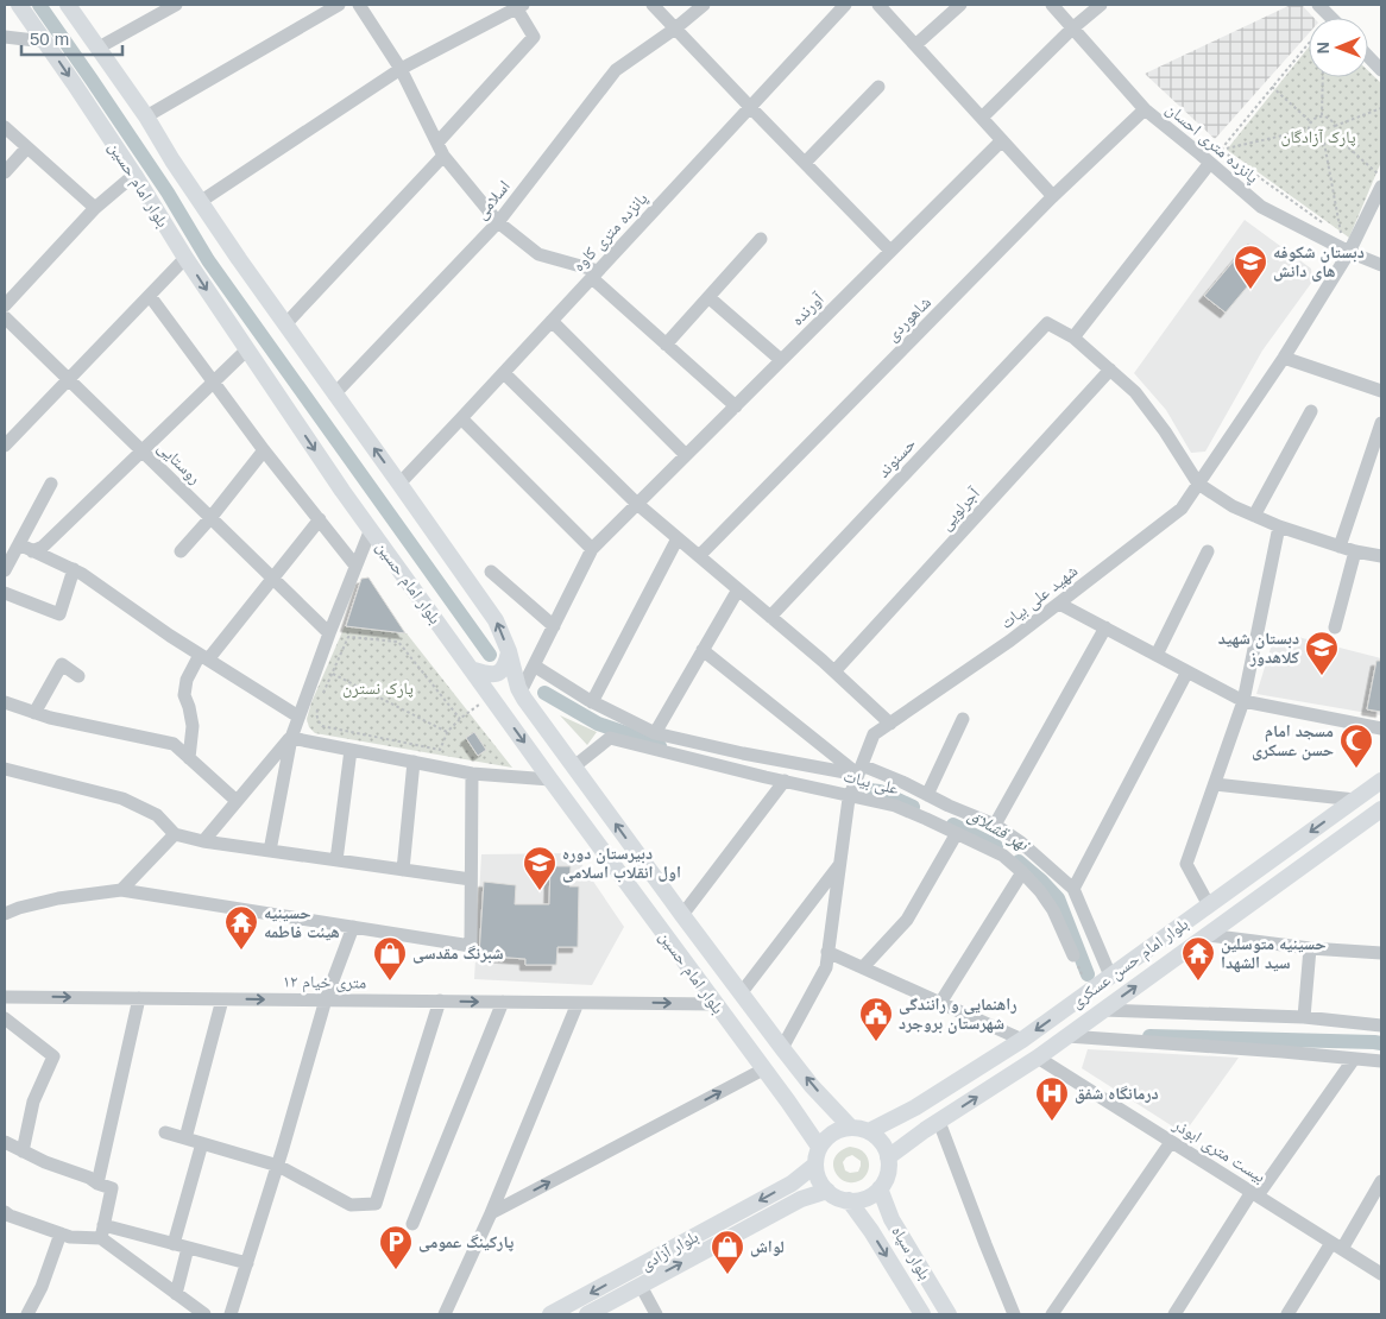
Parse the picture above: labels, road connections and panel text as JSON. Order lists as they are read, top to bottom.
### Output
{
  "streets": {
    "main road": [
      "بلوار امام حسین",
      "بلوار امام حسن عسکری",
      "بلوار آزادی",
      "بلوار سپاه"
    ],
    "street": [
      "پانزده متری احسان",
      "اسلامی",
      "پانزده متری کاوه",
      "آورنده",
      "شاهوردی",
      "حسنوند",
      "روستایی",
      "آجرلویی",
      "شهید علی بیات",
      "علی بیات",
      "۱۲ متری خیام",
      "بیست متری ابوذر"
    ]
  },
  "crossings": [
    ["پانزده متری احسان", "شاهوردی"],
    ["پانزده متری احسان", "شهید علی بیات"],
    ["بلوار امام حسین", "اسلامی"],
    ["بلوار امام حسین", "پانزده متری کاوه"],
    ["بلوار امام حسین", "آورنده"],
    ["بلوار امام حسین", "شهید علی بیات"],
    ["بلوار امام حسین", "علی بیات"],
    ["بلوار امام حسین", "بلوار امام حسن عسکری"],
    ["بلوار امام حسین", "۱۲ متری خیام"],
    ["بلوار امام حسین", "بلوار آزادی"],
    ["بلوار امام حسین", "بلوار سپاه"],
    ["آورنده", "علی بیات"],
    ["شهید علی بیات", "علی بیات"],
    ["بلوار امام حسن عسکری", "بیست متری ابوذر"],
    ["بلوار امام حسن عسکری", "بلوار آزادی"],
    ["بلوار امام حسن عسکری", "بلوار سپاه"],
    ["بلوار آزادی", "بلوار سپاه"]
  ],
  "water": ["نهر قشلاق"],
  "parks": ["پارک آزادگان", "پارک نسترن"],
  "places": {
    "school or university": ["دبستان شکوفه های دانش", "دبستان شهید کلاهدوز", "دبیرستان دوره اول انقلاب اسلامی"],
    "mosque": ["مسجد امام حسن عسکری"],
    "temple": ["حسینیه هیئت فاطمه", "حسینیه متوسلین سید الشهدا"],
    "shop": ["شبرنگ مقدسی", "لواش"],
    "public building": ["راهنمایی و رانندگی شهرستان بروجرد"],
    "hospital": ["درمانگاه شفق"],
    "parking": ["پارکینگ عمومی"]
  },
  "scale_bar": "50 m",
  "north": "left"
}
